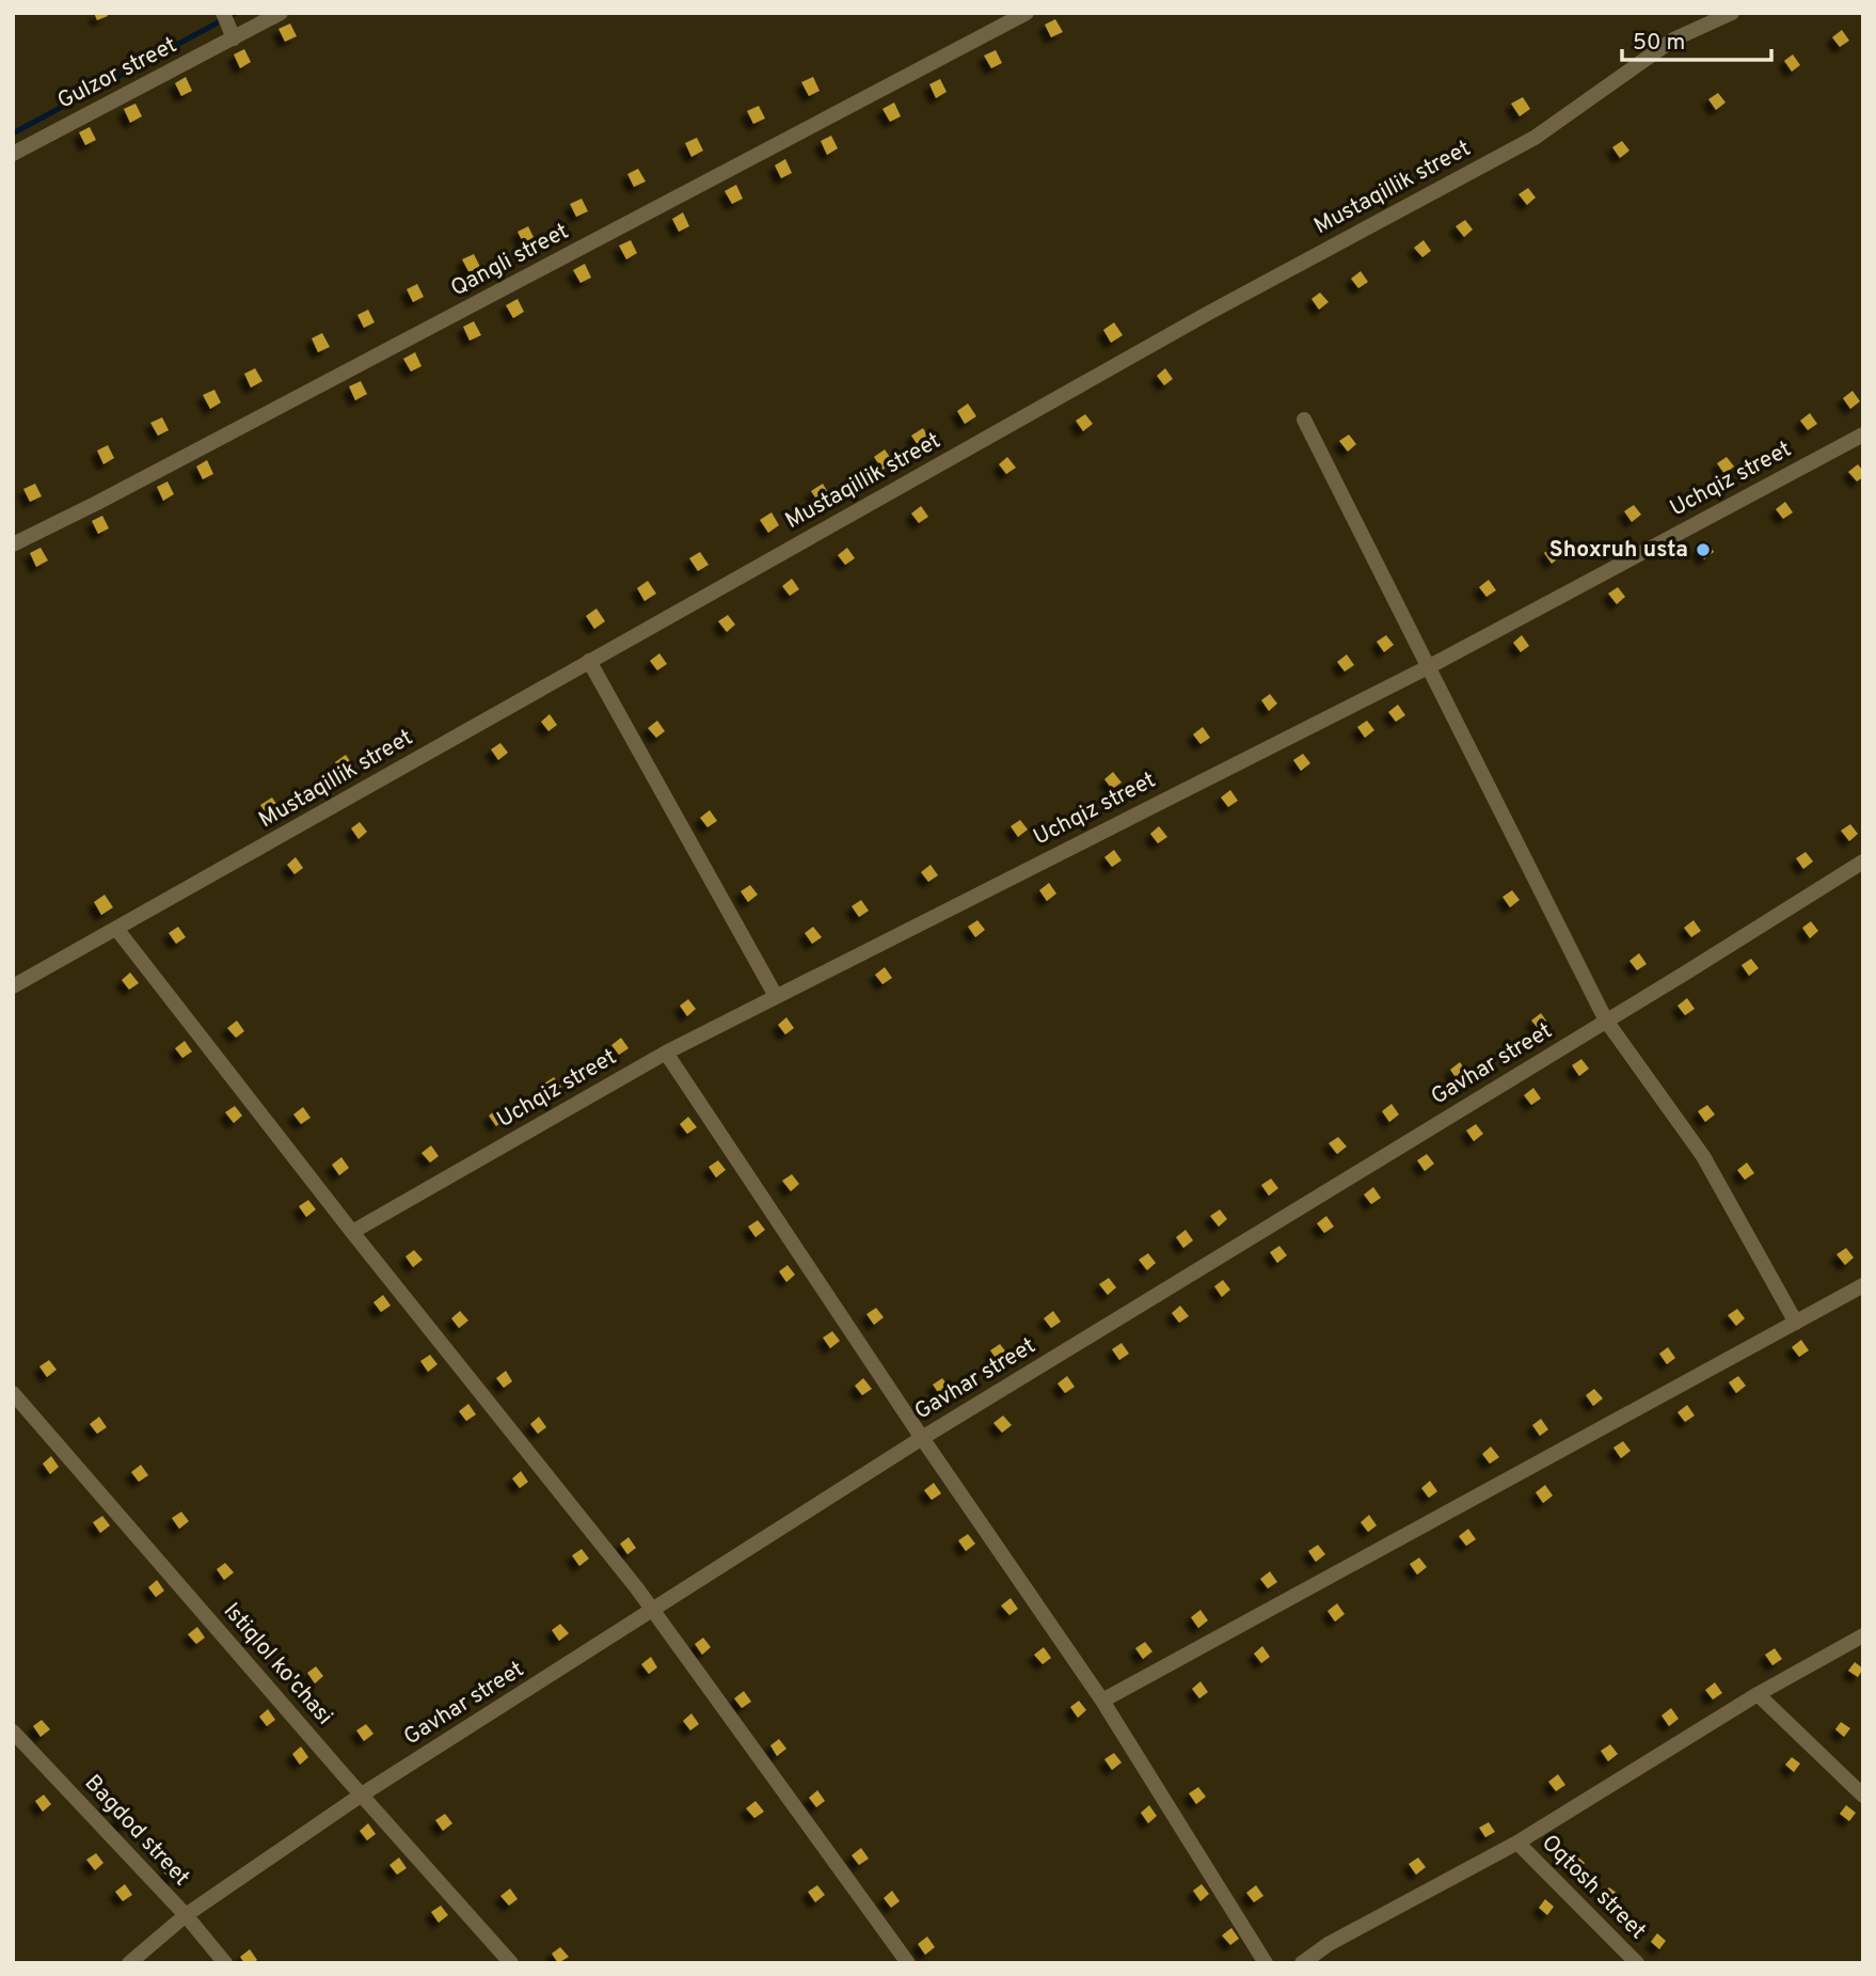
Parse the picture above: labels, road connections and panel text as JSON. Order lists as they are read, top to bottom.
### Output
{
  "streets": {
    "street": [
      "Gulzor street",
      "Mustaqillik street",
      "Qangli street",
      "Uchqiz street",
      "Gavhar street",
      "Istiqlol ko'chasi",
      "Bagdod street",
      "Oqtosh street"
    ]
  },
  "crossings": [
    ["Gavhar street", "Istiqlol ko'chasi"],
    ["Gavhar street", "Bagdod street"]
  ],
  "places": ["Shoxruh usta"],
  "scale_bar": "50 m"
}
